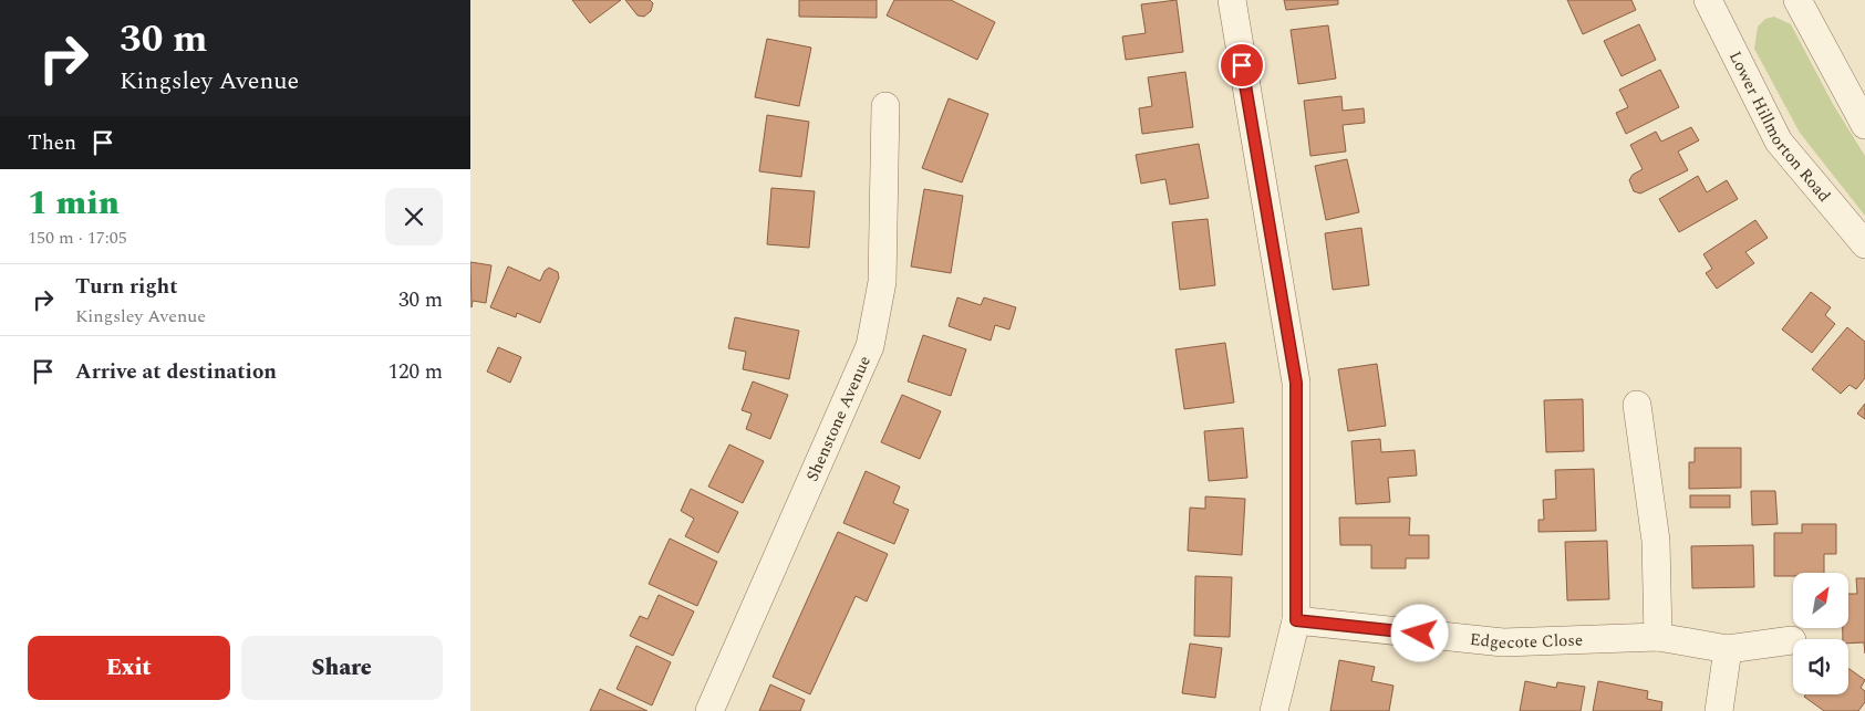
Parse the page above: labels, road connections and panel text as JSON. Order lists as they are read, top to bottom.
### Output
{
  "streets": {
    "street": ["Lower Hillmorton Road", "Shenstone Avenue", "Edgecote Close"]
  },
  "north": "top right",
  "page": {
    "turn": ["30 m", "Kingsley Avenue"],
    "then": "Then",
    "heading": ["1 min", "150 m · 17:05"],
    "list": [
      {
        "name": "Turn right",
        "note": "Kingsley Avenue",
        "value": "30 m"
      },
      {
        "name": "Arrive at destination",
        "value": "120 m"
      }
    ],
    "buttons": ["Exit", "Share"]
  }
}
